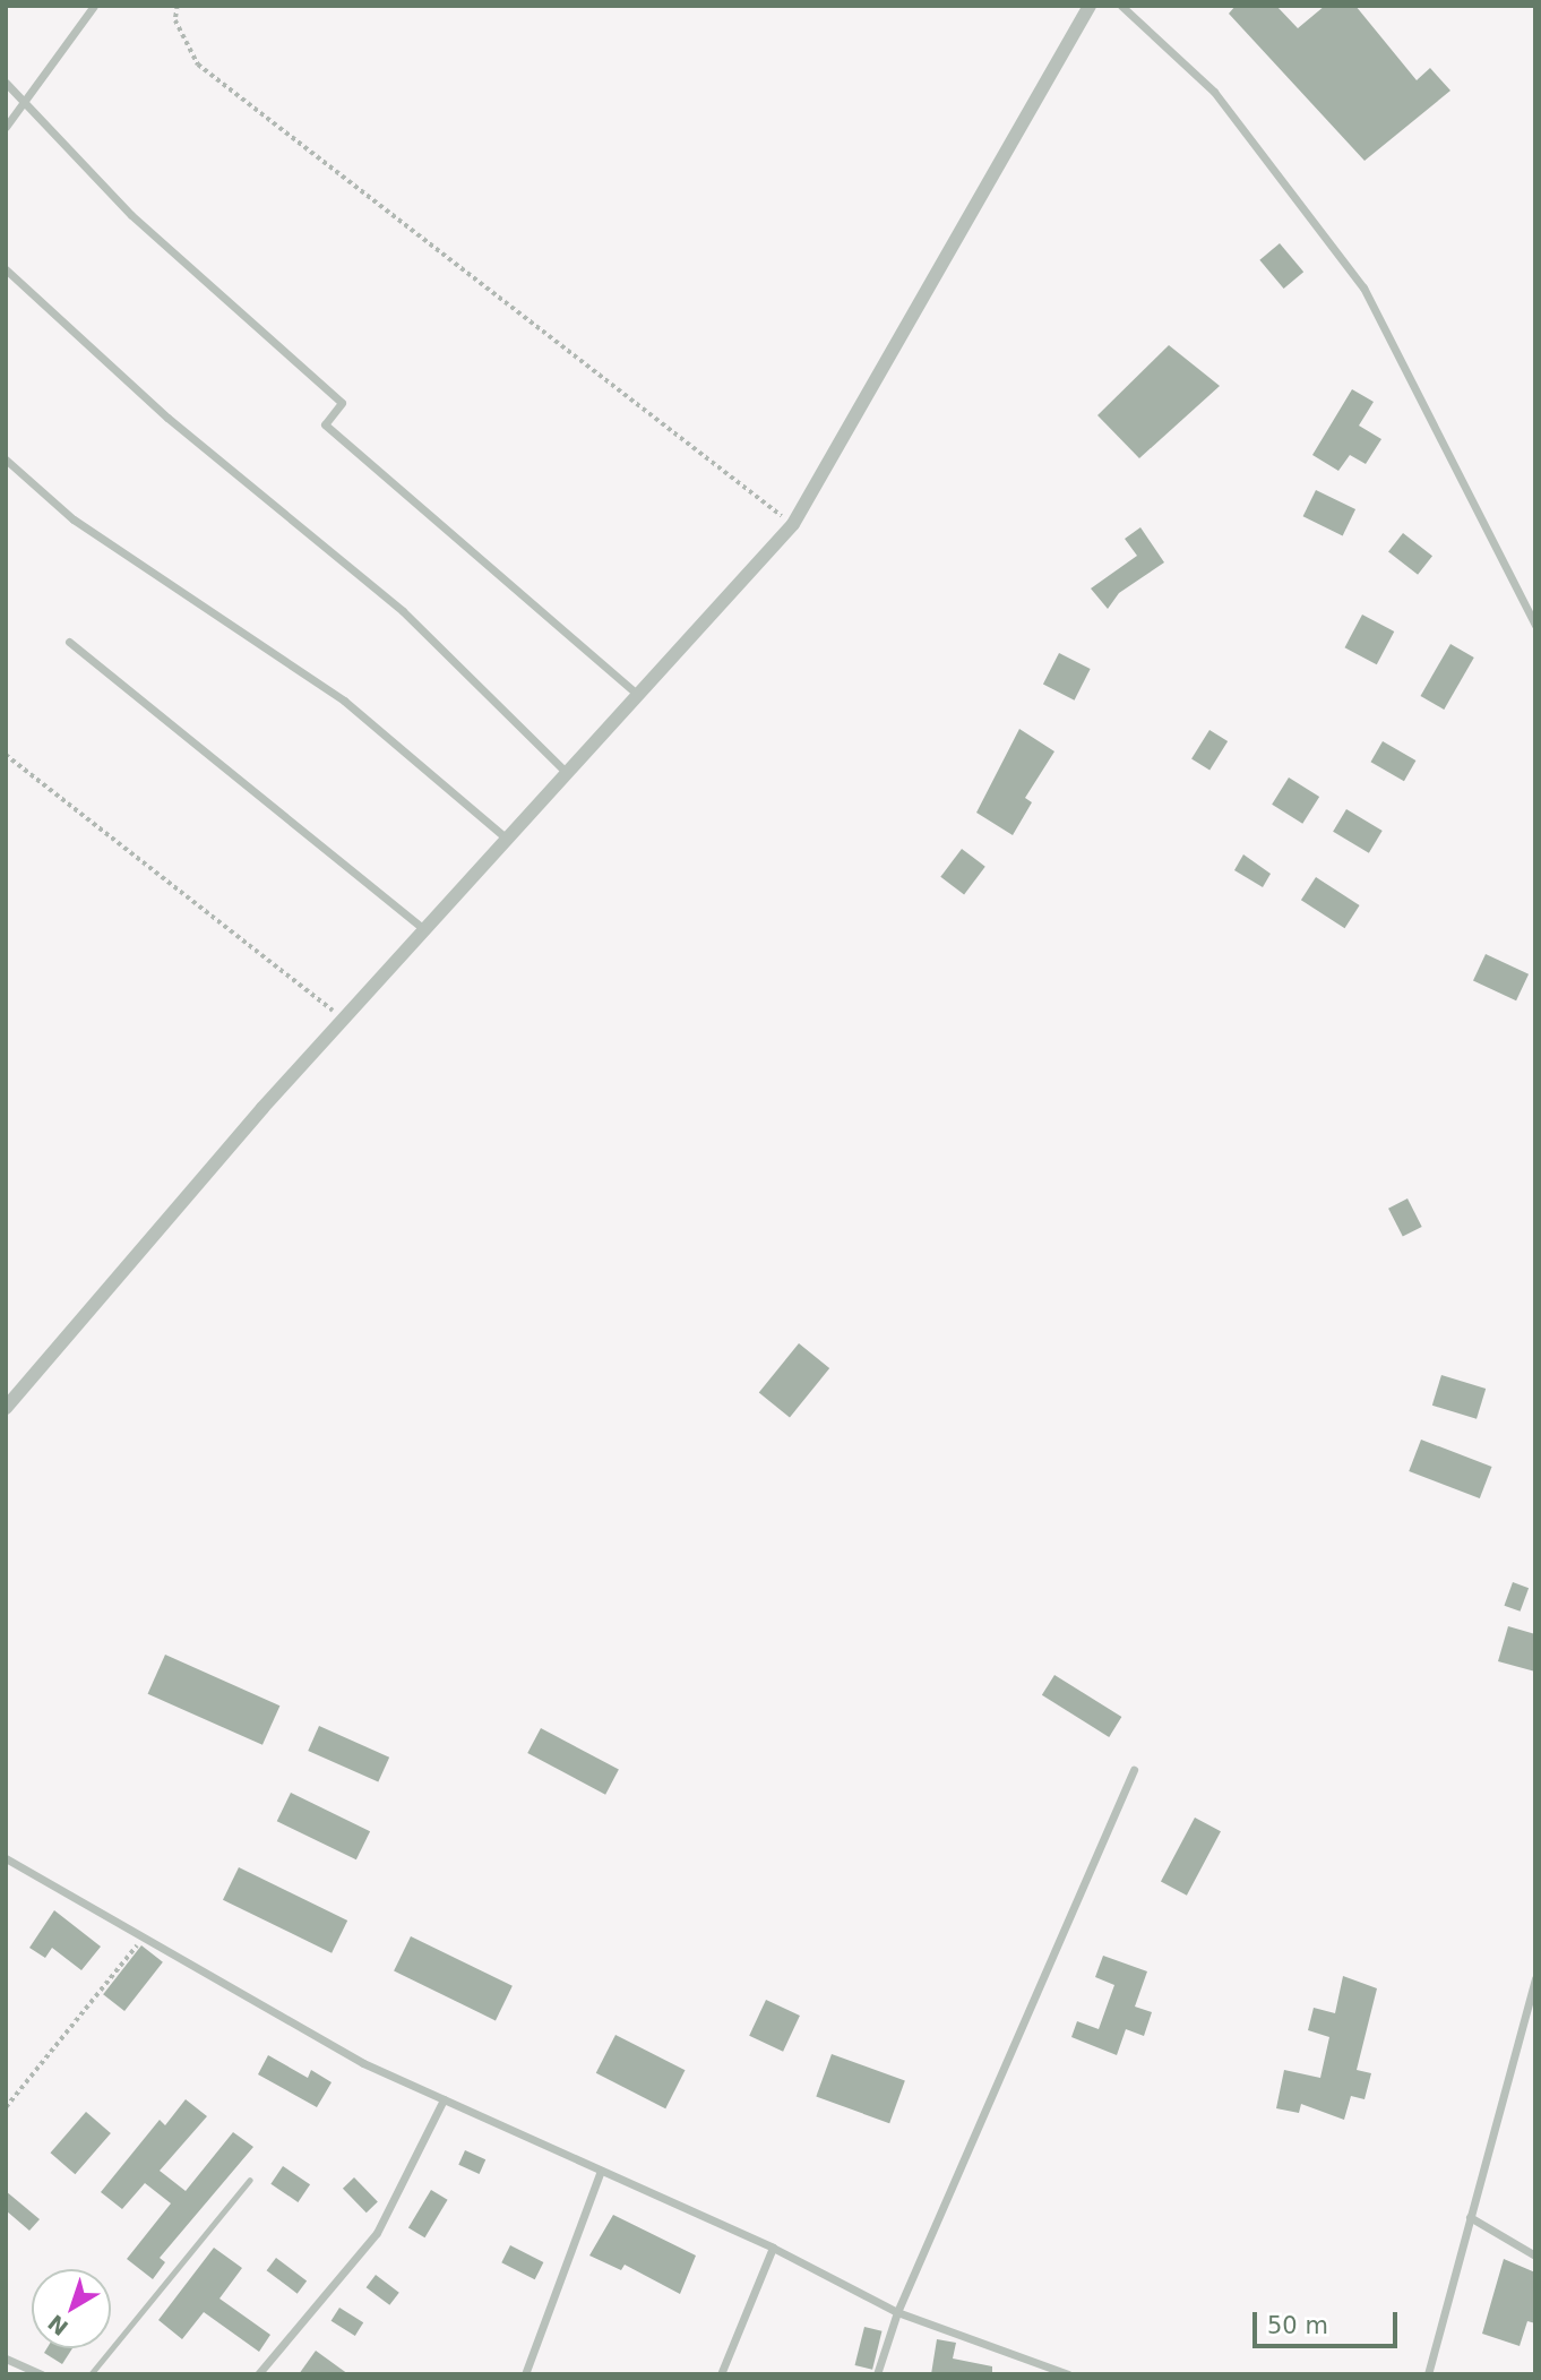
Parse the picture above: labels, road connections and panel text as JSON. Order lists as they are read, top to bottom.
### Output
{
  "scale_bar": "50 m",
  "north": "bottom left"
}
